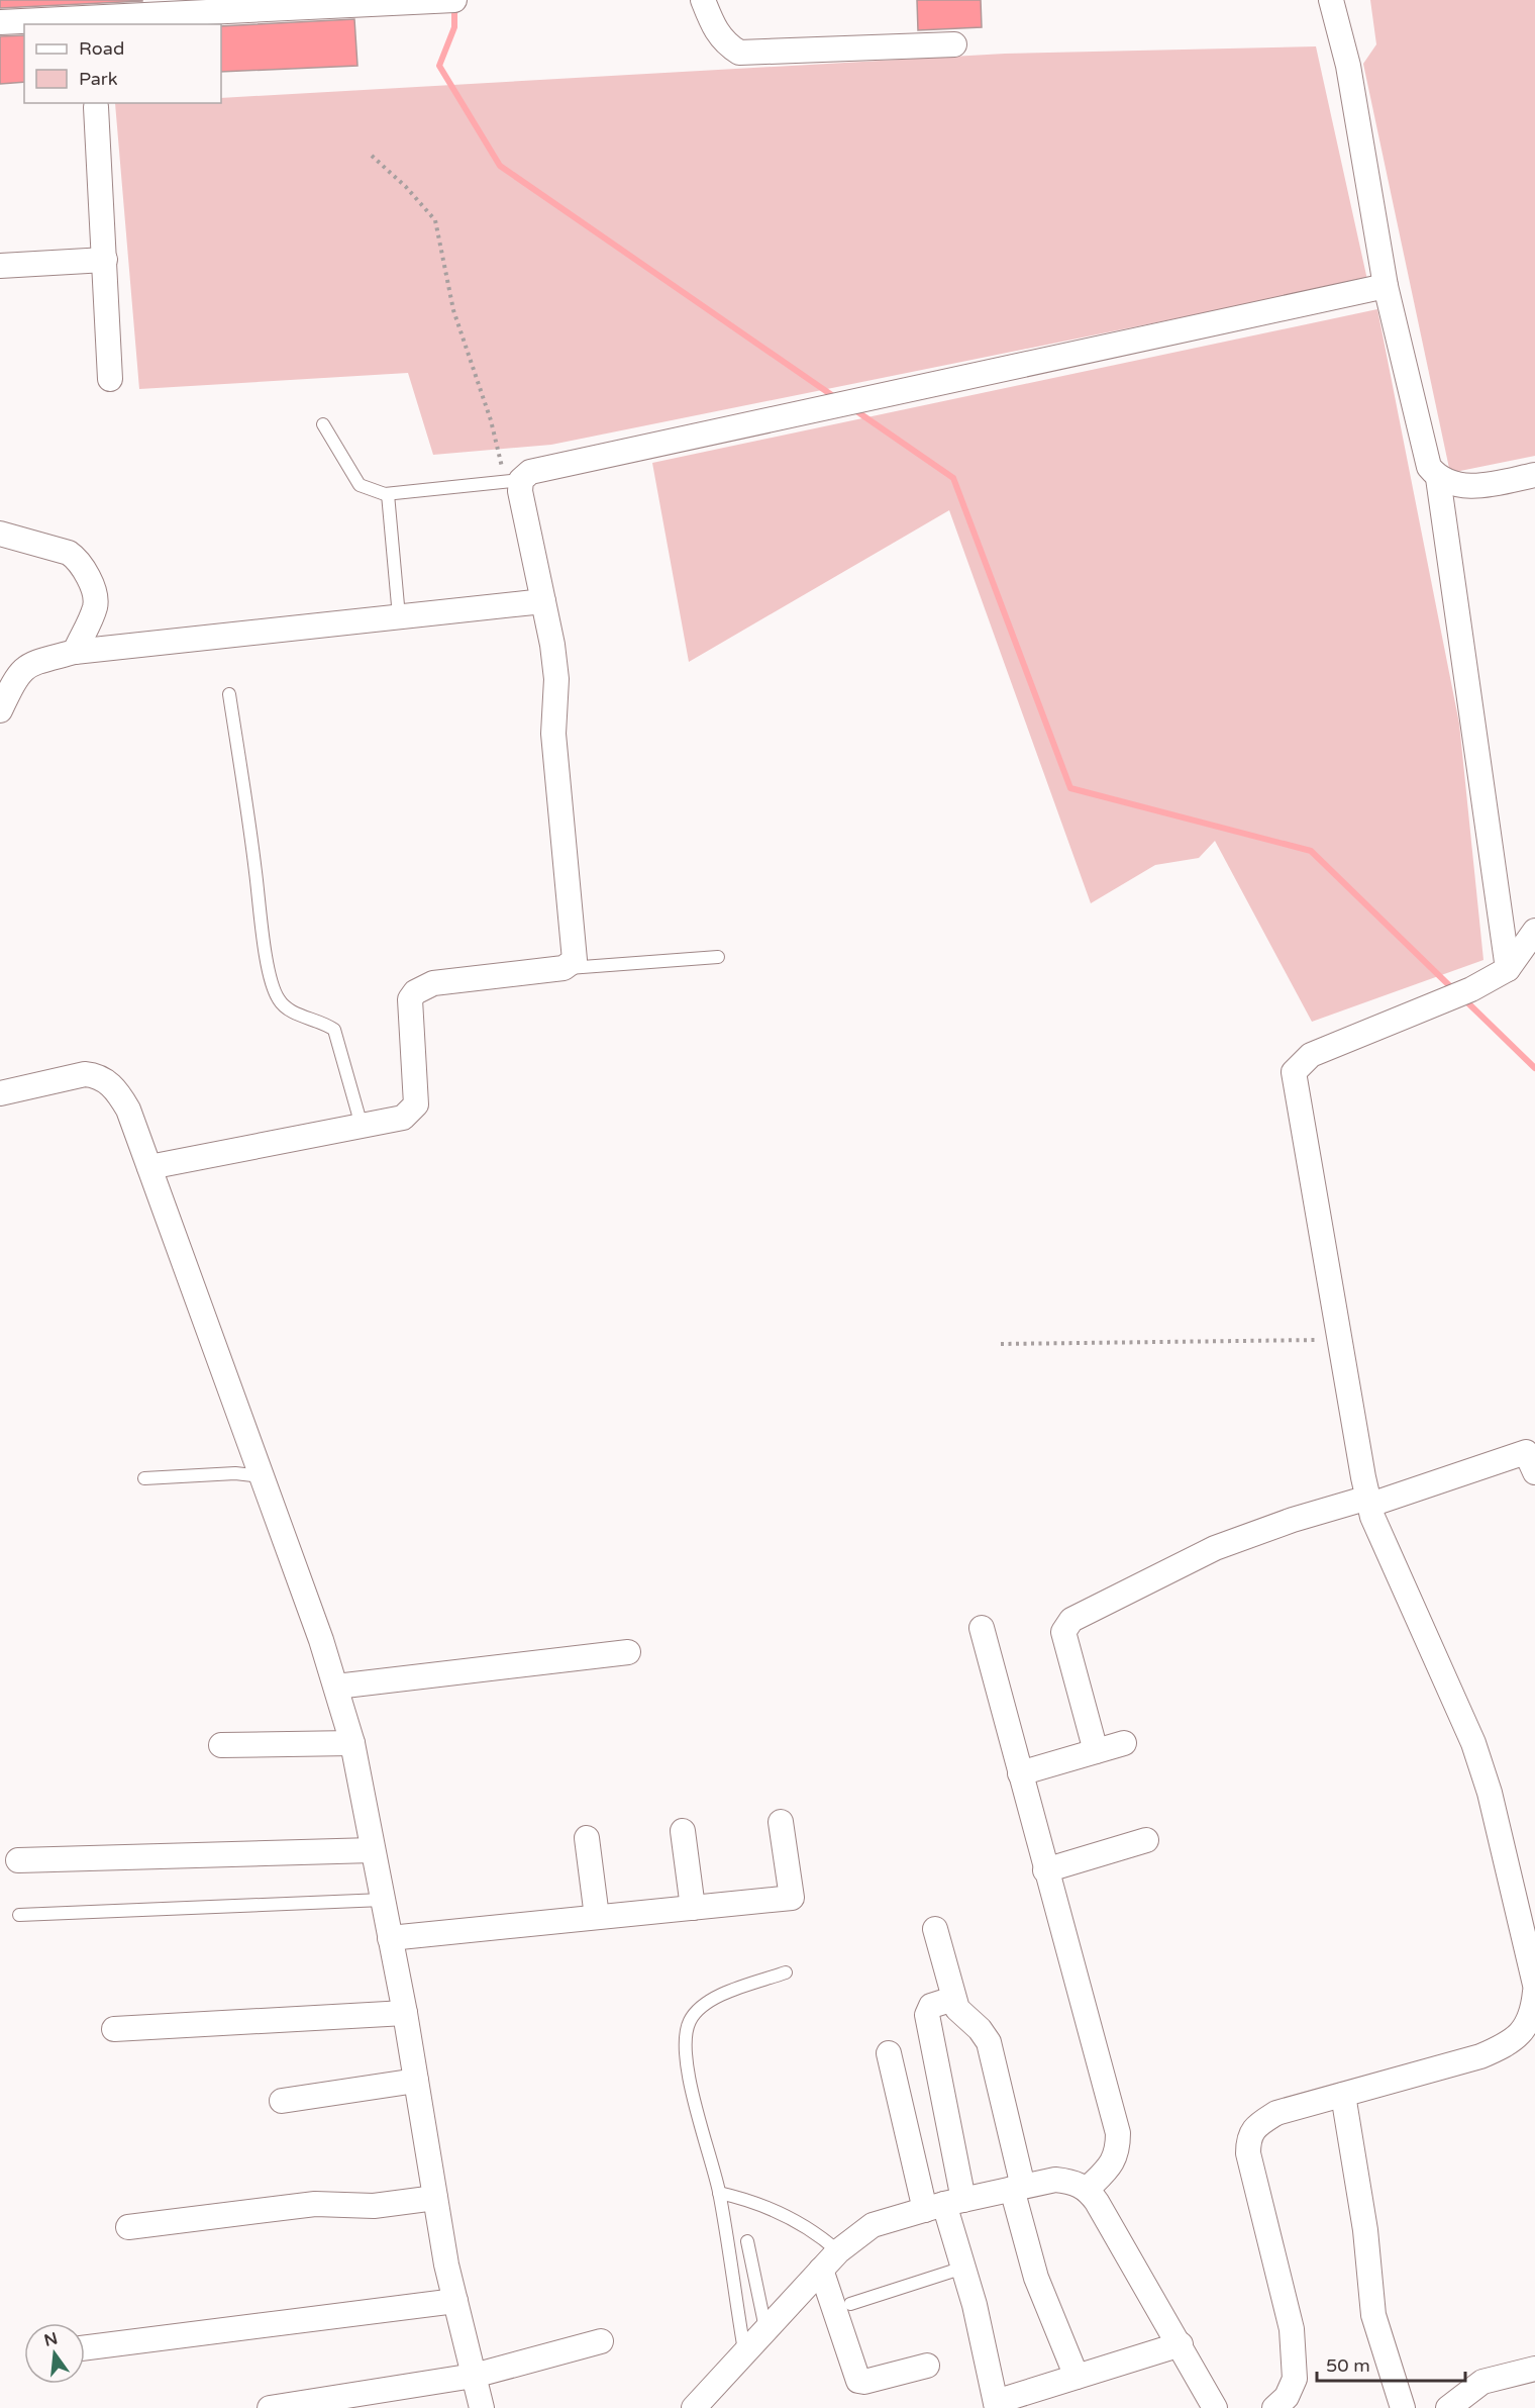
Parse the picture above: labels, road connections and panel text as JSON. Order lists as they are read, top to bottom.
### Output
{
  "legend": ["Road", "Park"],
  "scale_bar": "50 m",
  "north": "top"
}
